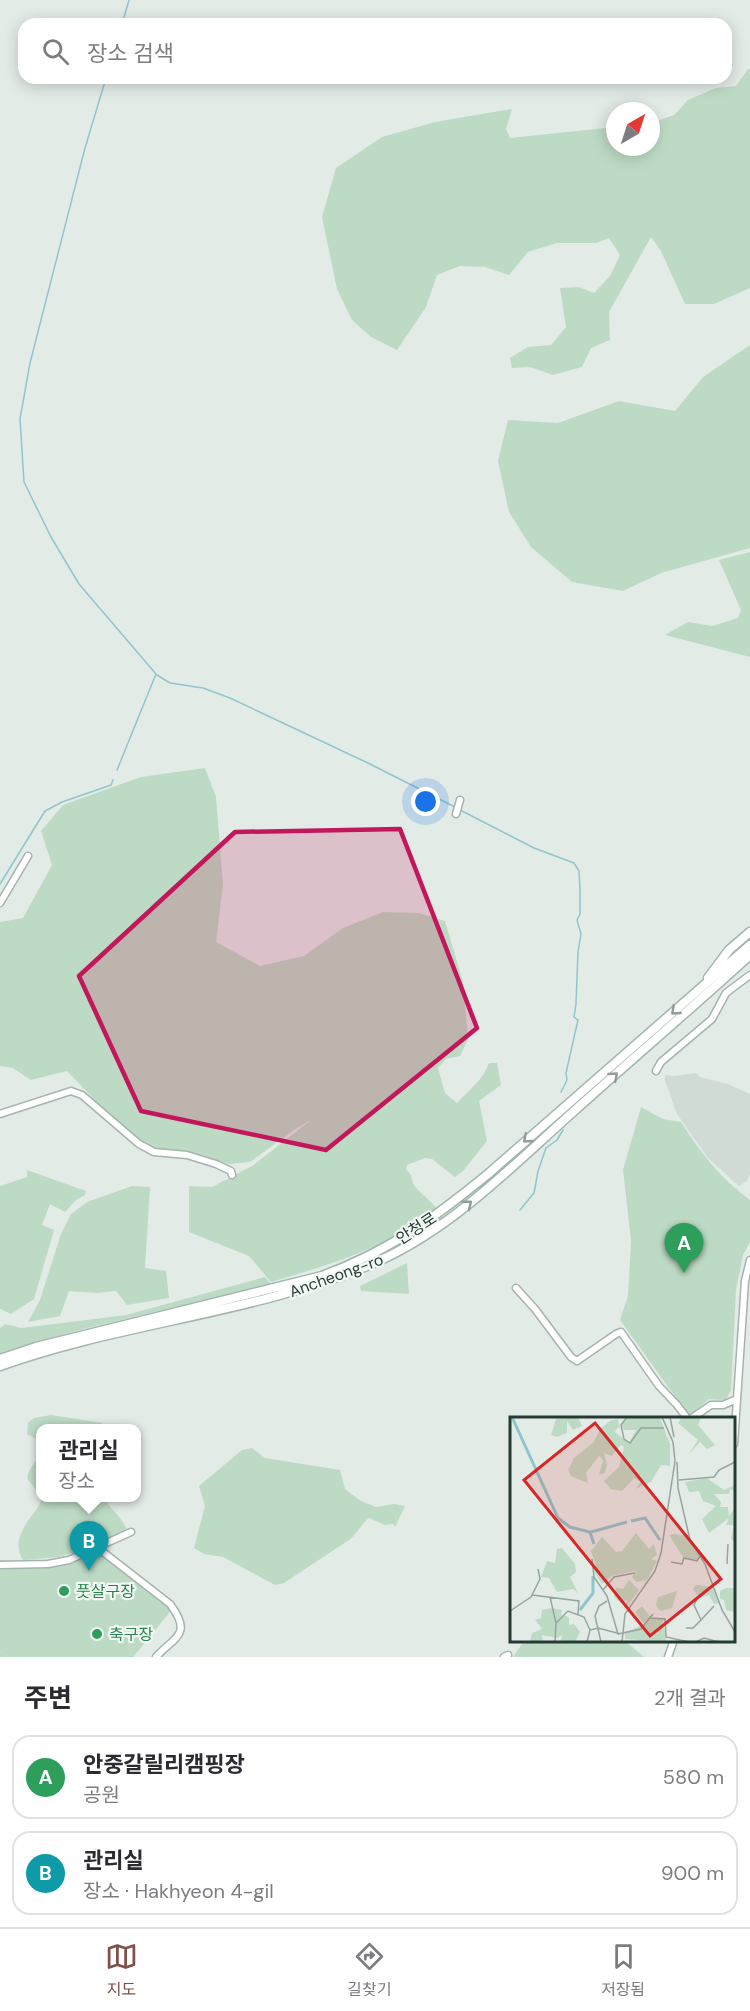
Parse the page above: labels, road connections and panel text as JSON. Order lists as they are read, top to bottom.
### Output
{
  "streets": {
    "street": ["안청로", "Ancheong-ro"]
  },
  "one_way": ["안청로", "Ancheong-ro"],
  "places": ["풋살구장", "축구장"],
  "north": "top right",
  "page": {
    "search": "장소 검색",
    "pins": ["A", "B"],
    "popup": ["관리실", "장소"],
    "heading": ["주변", "2개 결과"],
    "list": [
      {
        "mark": "A",
        "name": "안중갈릴리캠핑장",
        "note": "공원",
        "value": "580 m"
      },
      {
        "mark": "B",
        "name": "관리실",
        "note": "장소 · Hakhyeon 4-gil",
        "value": "900 m"
      }
    ],
    "nav": ["지도", "길찾기", "저장됨"]
  }
}
